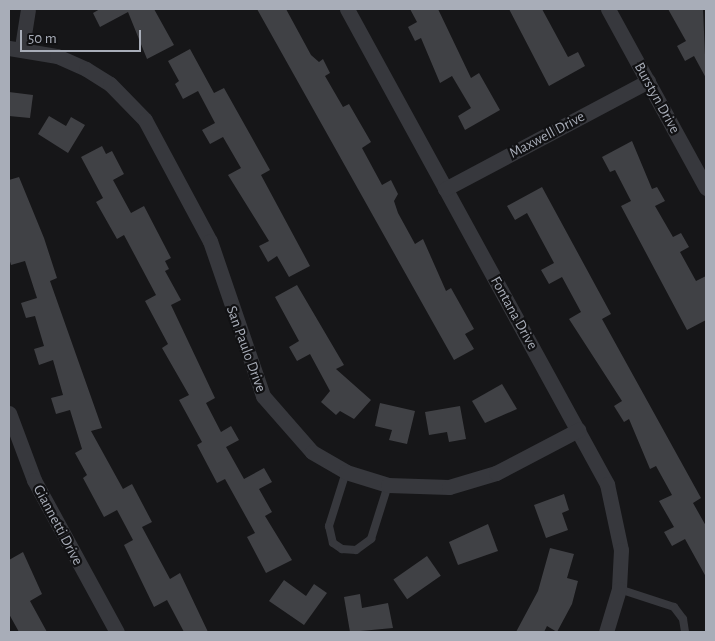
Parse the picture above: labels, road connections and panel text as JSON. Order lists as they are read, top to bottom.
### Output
{
  "streets": {
    "street": [
      "Burstyn Drive",
      "Maxwell Drive",
      "Fontana Drive",
      "San Paulo Drive",
      "Giannetti Drive"
    ]
  },
  "crossings": [
    ["Burstyn Drive", "Maxwell Drive"],
    ["Maxwell Drive", "Fontana Drive"],
    ["Fontana Drive", "San Paulo Drive"]
  ],
  "scale_bar": "50 m"
}
